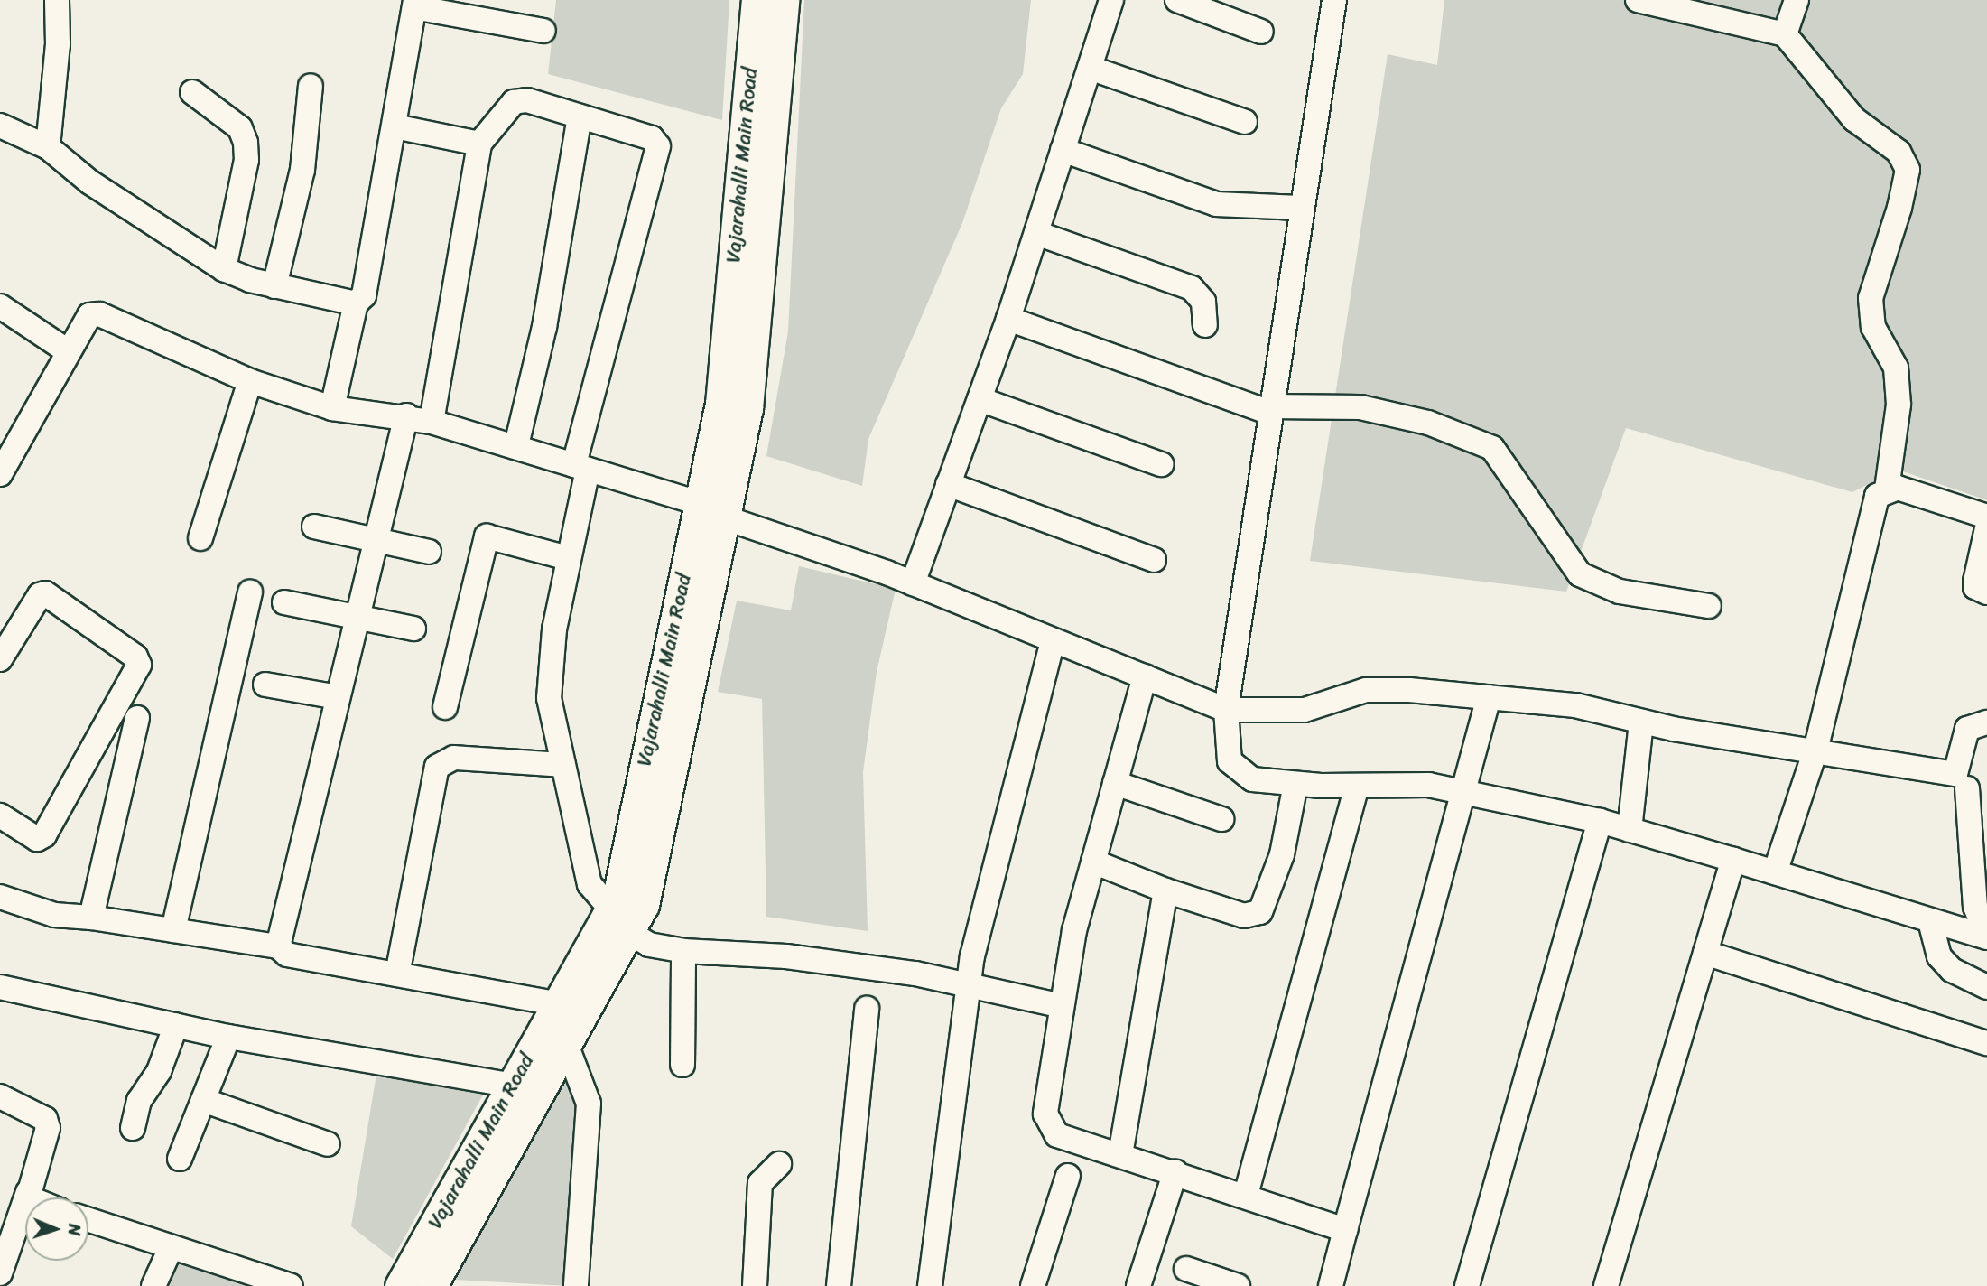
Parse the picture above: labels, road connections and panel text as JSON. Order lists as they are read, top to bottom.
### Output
{
  "streets": {
    "main road": ["Vajarahalli Main Road"]
  },
  "north": "right"
}
